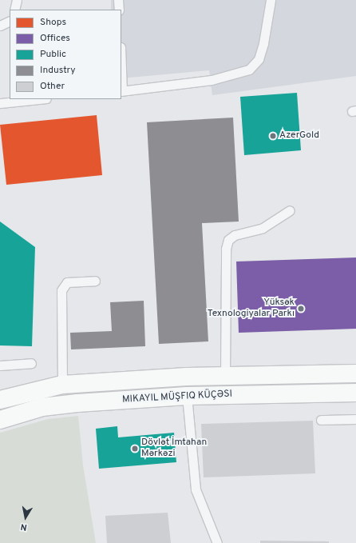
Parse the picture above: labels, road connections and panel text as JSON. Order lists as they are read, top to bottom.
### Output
{
  "places": ["AzerGold", "Yüksək Texnologiyalar Parkı", "Dövlət İmtahan Mərkəzi"],
  "legend": [
    "Shops",
    "Offices",
    "Public",
    "Industry",
    "Other"
  ],
  "north": "bottom"
}
